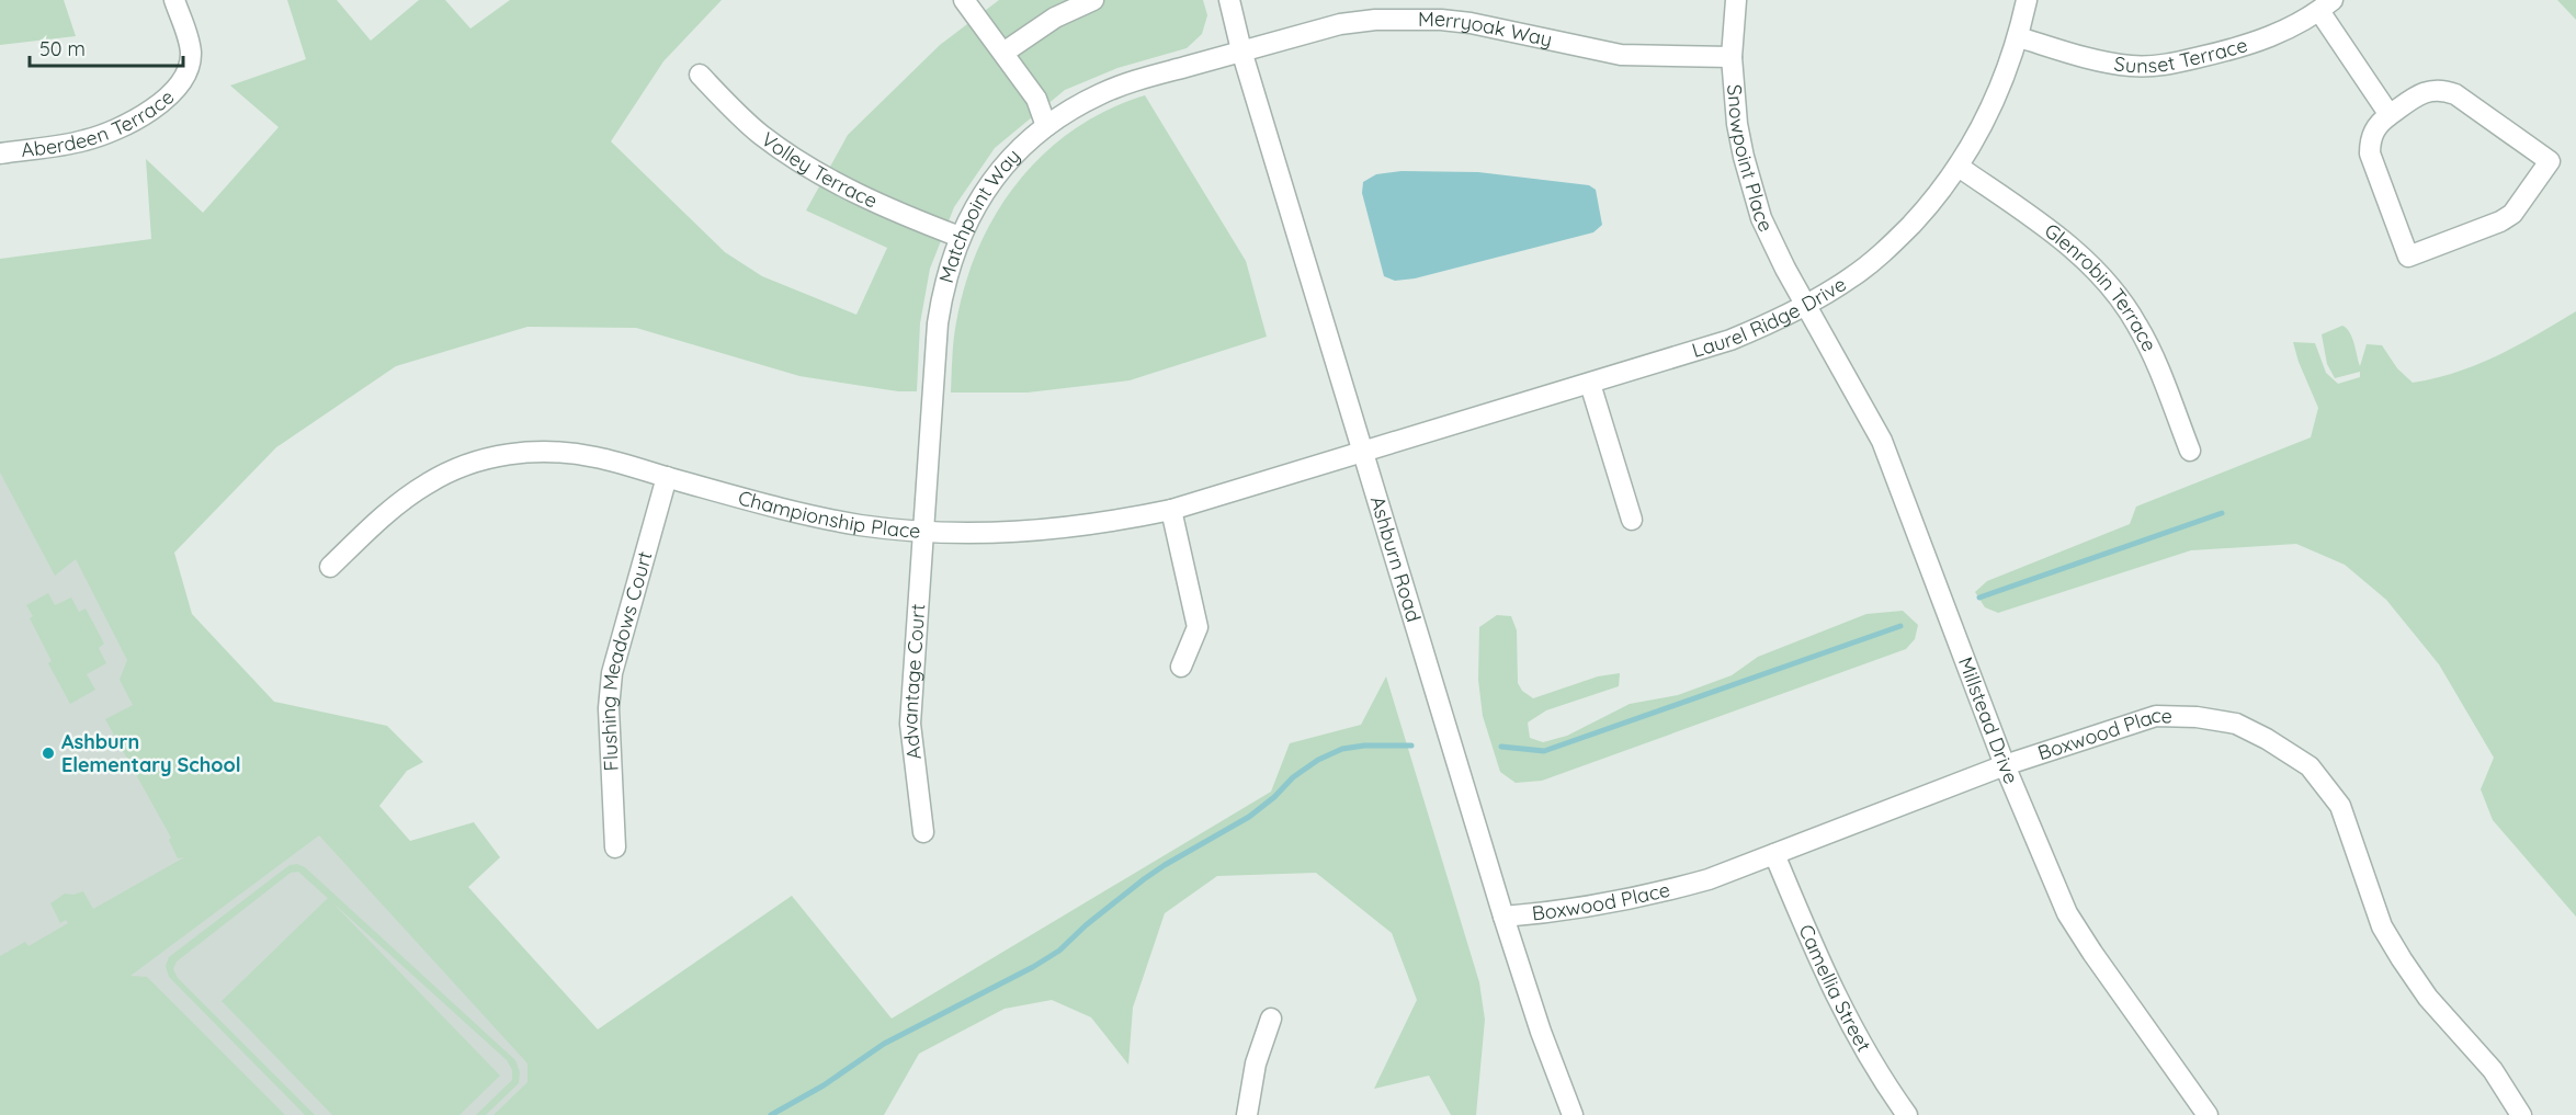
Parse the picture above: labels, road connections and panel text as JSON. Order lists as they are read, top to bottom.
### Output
{
  "streets": {
    "street": [
      "Merryoak Way",
      "Sunset Terrace",
      "Aberdeen Terrace",
      "Snowpoint Place",
      "Volley Terrace",
      "Matchpoint Way",
      "Glenrobin Terrace",
      "Laurel Ridge Drive",
      "Championship Place",
      "Ashburn Road",
      "Flushing Meadows Court",
      "Advantage Court",
      "Millstead Drive",
      "Boxwood Place",
      "Camellia Street"
    ]
  },
  "crossings": [
    ["Merryoak Way", "Snowpoint Place"],
    ["Merryoak Way", "Matchpoint Way"],
    ["Merryoak Way", "Ashburn Road"],
    ["Sunset Terrace", "Laurel Ridge Drive"],
    ["Snowpoint Place", "Laurel Ridge Drive"],
    ["Snowpoint Place", "Millstead Drive"],
    ["Volley Terrace", "Matchpoint Way"],
    ["Matchpoint Way", "Championship Place"],
    ["Matchpoint Way", "Ashburn Road"],
    ["Matchpoint Way", "Advantage Court"],
    ["Glenrobin Terrace", "Laurel Ridge Drive"],
    ["Laurel Ridge Drive", "Championship Place"],
    ["Laurel Ridge Drive", "Ashburn Road"],
    ["Laurel Ridge Drive", "Millstead Drive"],
    ["Championship Place", "Ashburn Road"],
    ["Championship Place", "Flushing Meadows Court"],
    ["Championship Place", "Advantage Court"],
    ["Ashburn Road", "Boxwood Place"],
    ["Millstead Drive", "Boxwood Place"],
    ["Boxwood Place", "Camellia Street"]
  ],
  "places": ["Ashburn Elementary School"],
  "scale_bar": "50 m"
}
